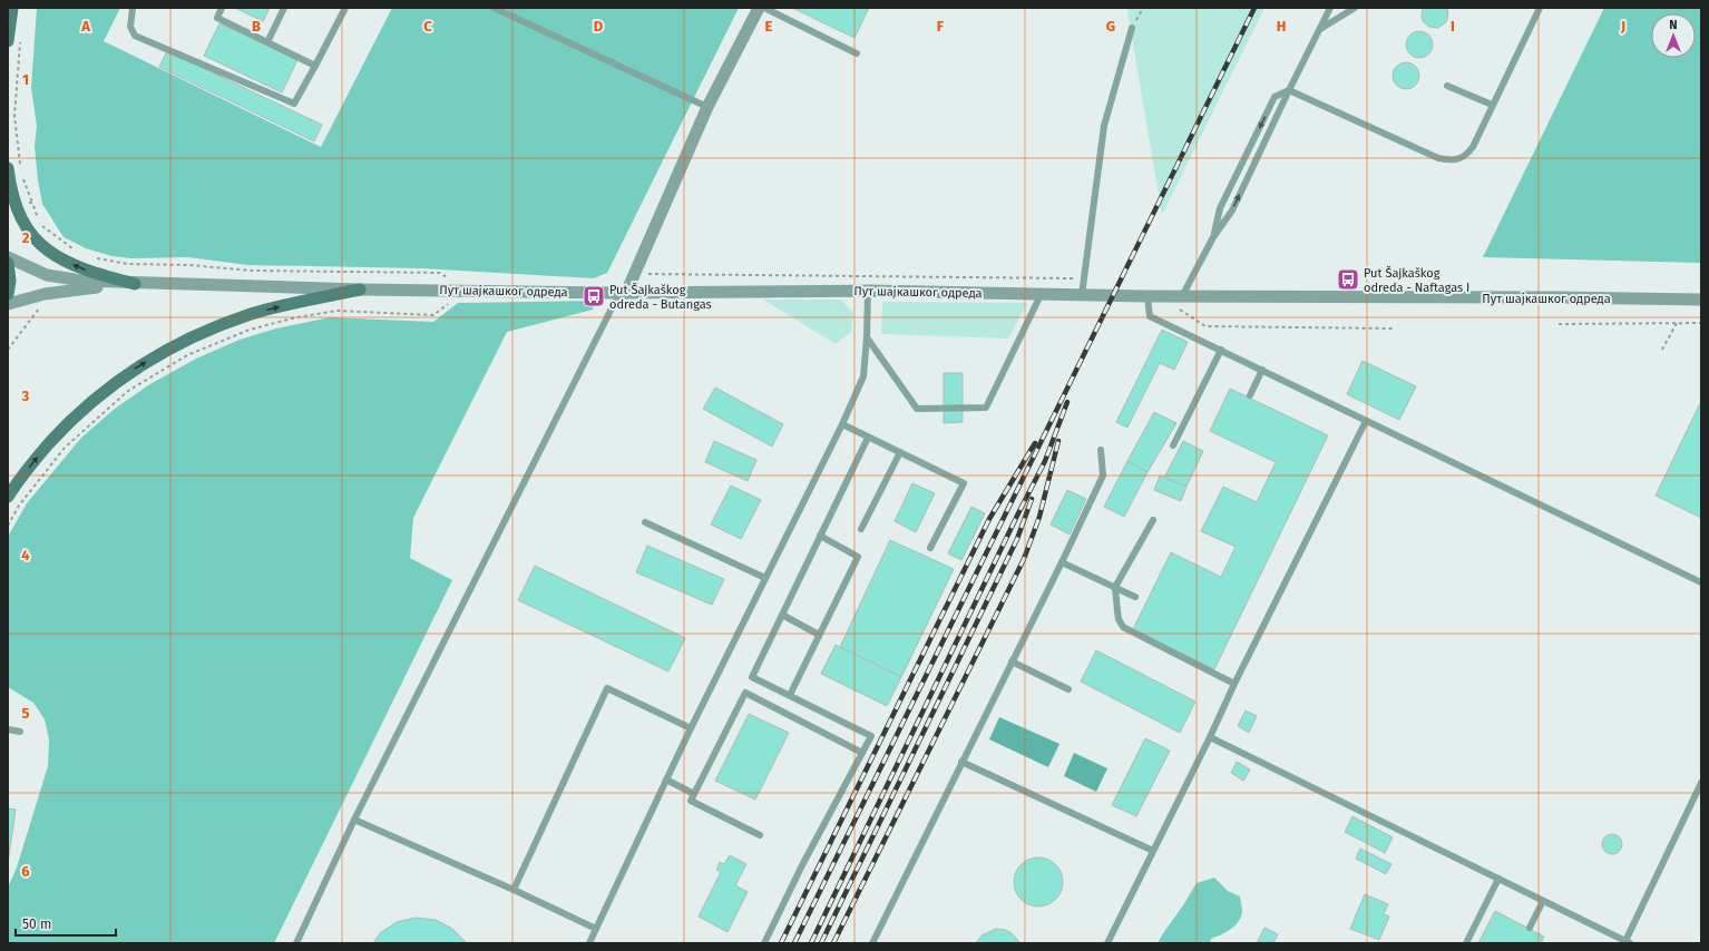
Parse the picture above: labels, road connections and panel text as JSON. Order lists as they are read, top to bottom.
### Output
{
  "streets": {
    "street": ["Пут шајкашког одреда"]
  },
  "places": {
    "bus stop": ["Put Šajkaškog odreda - Naftagas I", "Put Šajkaškog odreda - Butangas"]
  },
  "scale_bar": "50 m",
  "north": "top",
  "grid": {
    "columns": [
      "A",
      "B",
      "C",
      "D",
      "E",
      "F",
      "G",
      "H",
      "I",
      "J"
    ],
    "rows": [
      "1",
      "2",
      "3",
      "4",
      "5",
      "6"
    ]
  }
}
